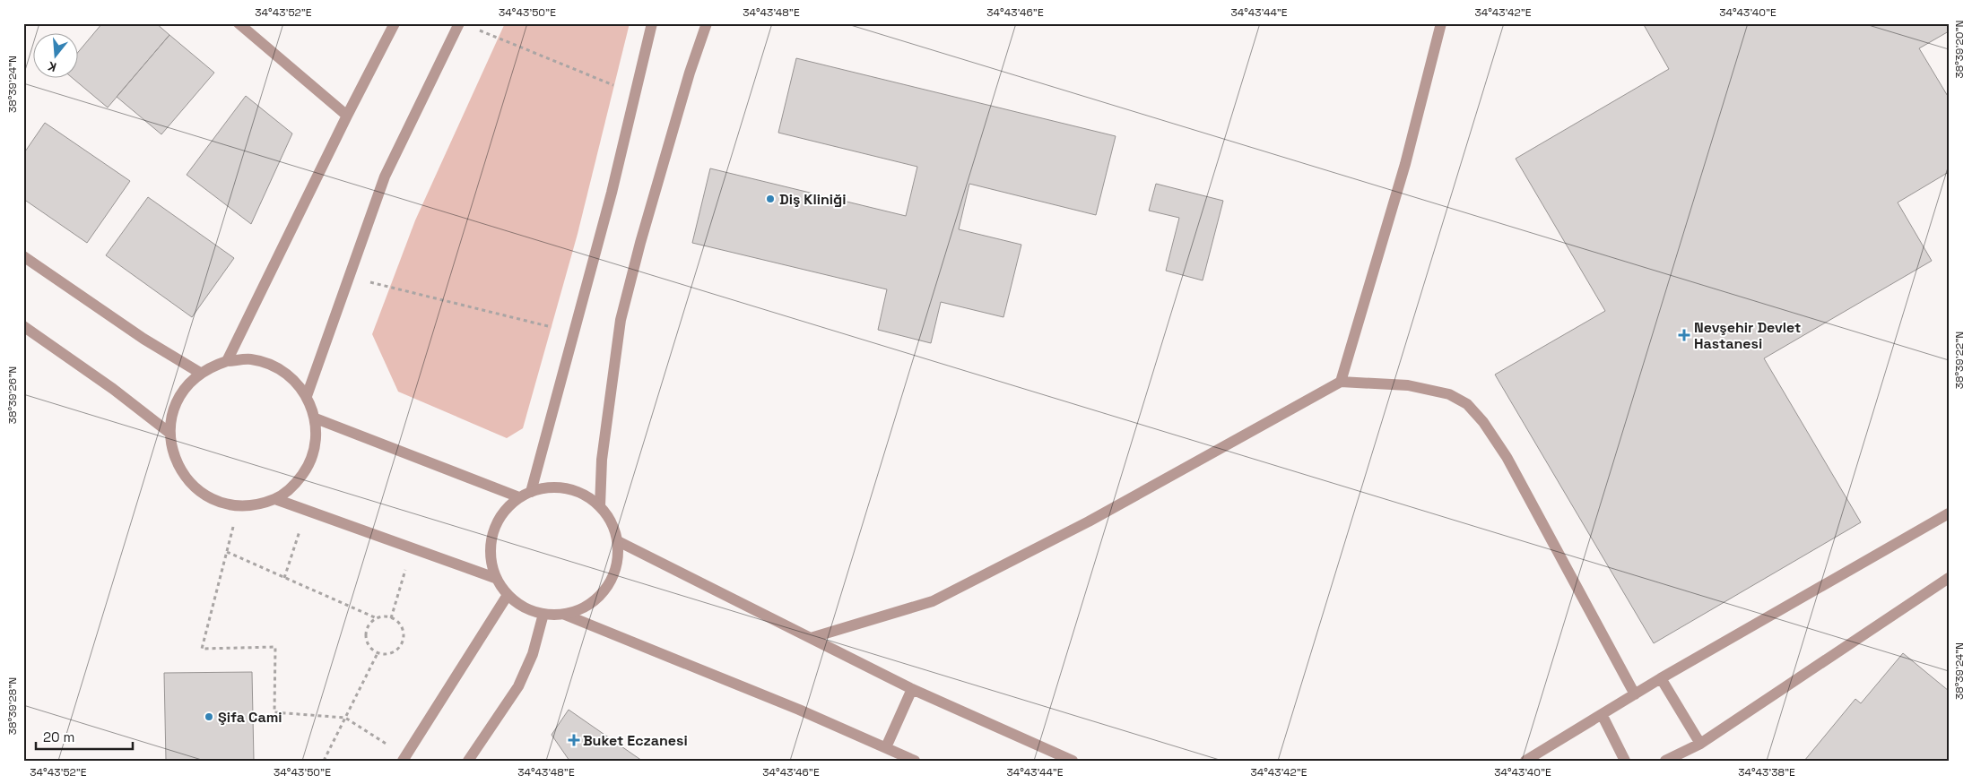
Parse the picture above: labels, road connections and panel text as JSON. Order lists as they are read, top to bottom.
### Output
{
  "places": {
    "other": ["Diş Kliniği", "Şifa Cami"],
    "health": ["Nevşehir Devlet Hastanesi", "Buket Eczanesi"]
  },
  "scale_bar": "20 m",
  "north": "bottom",
  "coordinates": [
    "34°43'52\"E",
    "34°43'50\"E",
    "34°43'48\"E",
    "34°43'46\"E",
    "34°43'44\"E",
    "34°43'42\"E",
    "34°43'40\"E",
    "38°39'20\"N",
    "38°39'24\"N",
    "38°39'22\"N",
    "38°39'26\"N",
    "38°39'28\"N",
    "34°43'38\"E"
  ]
}
